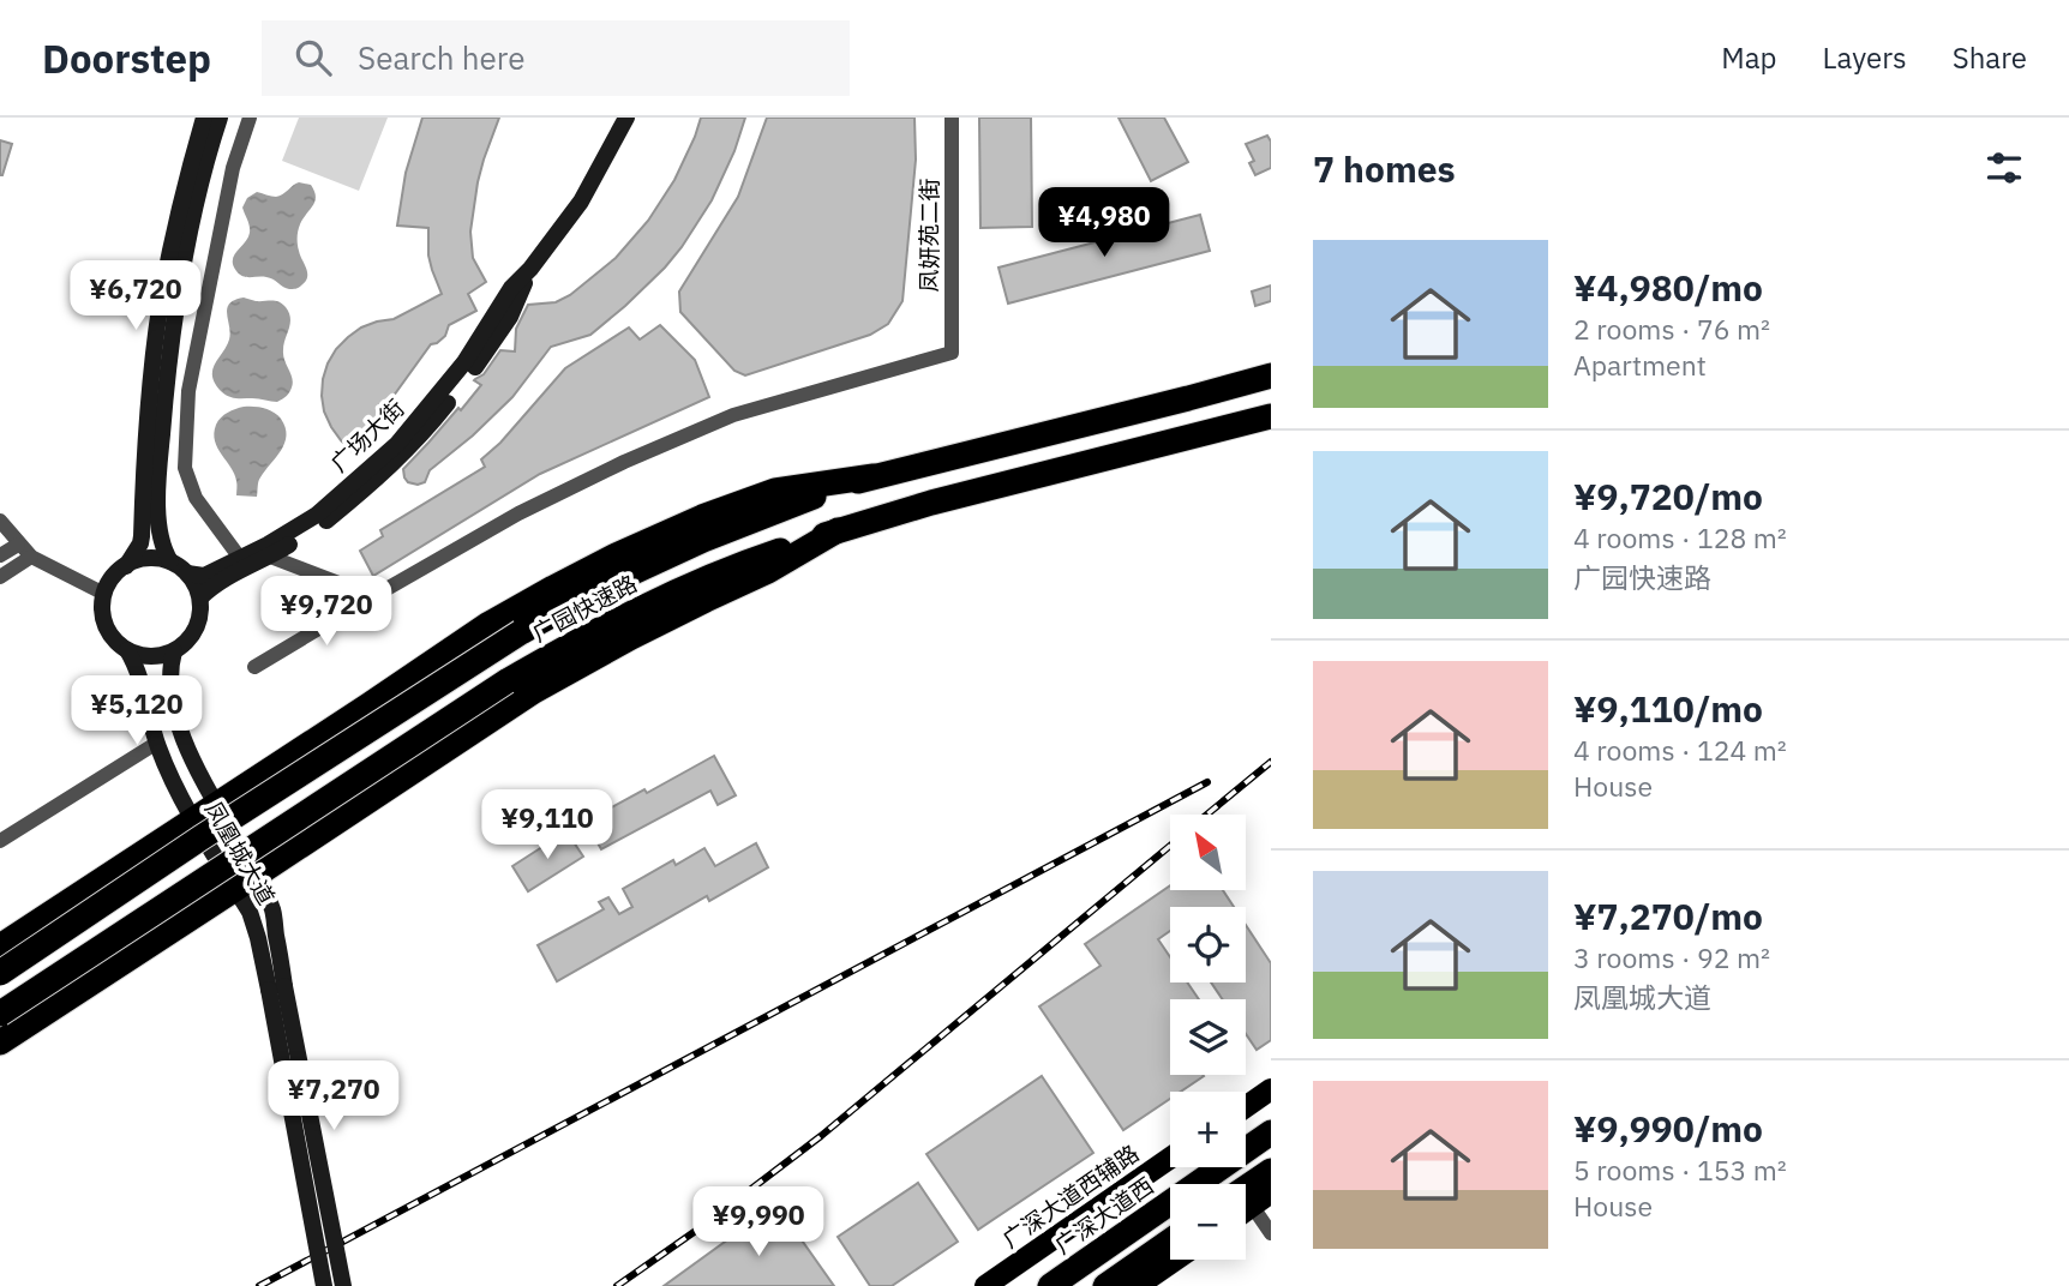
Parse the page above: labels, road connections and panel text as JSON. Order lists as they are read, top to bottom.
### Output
{
  "streets": {
    "highway": ["广园快速路", "广深大道西"],
    "main road": ["广场大街", "凤凰城大道", "广深大道西辅路"],
    "street": ["凤妍苑二街"]
  },
  "crossings": [
    ["广场大街", "凤凰城大道"]
  ],
  "north": "top left",
  "page": {
    "header": "Doorstep",
    "search": "Search here",
    "nav": ["Map", "Layers", "Share"],
    "heading": "7 homes",
    "price": [
      "¥4,980",
      "¥6,720",
      "¥9,720",
      "¥5,120",
      "¥9,110",
      "¥7,270",
      "¥9,990"
    ],
    "list": [
      {
        "name": "¥4,980/mo",
        "note": "2 rooms · 76 m² · Apartment"
      },
      {
        "name": "¥9,720/mo",
        "note": "4 rooms · 128 m² · 广园快速路"
      },
      {
        "name": "¥9,110/mo",
        "note": "4 rooms · 124 m² · House"
      },
      {
        "name": "¥7,270/mo",
        "note": "3 rooms · 92 m² · 凤凰城大道"
      },
      {
        "name": "¥9,990/mo",
        "note": "5 rooms · 153 m² · House"
      }
    ],
    "map_buttons": ["+", "−"]
  }
}
